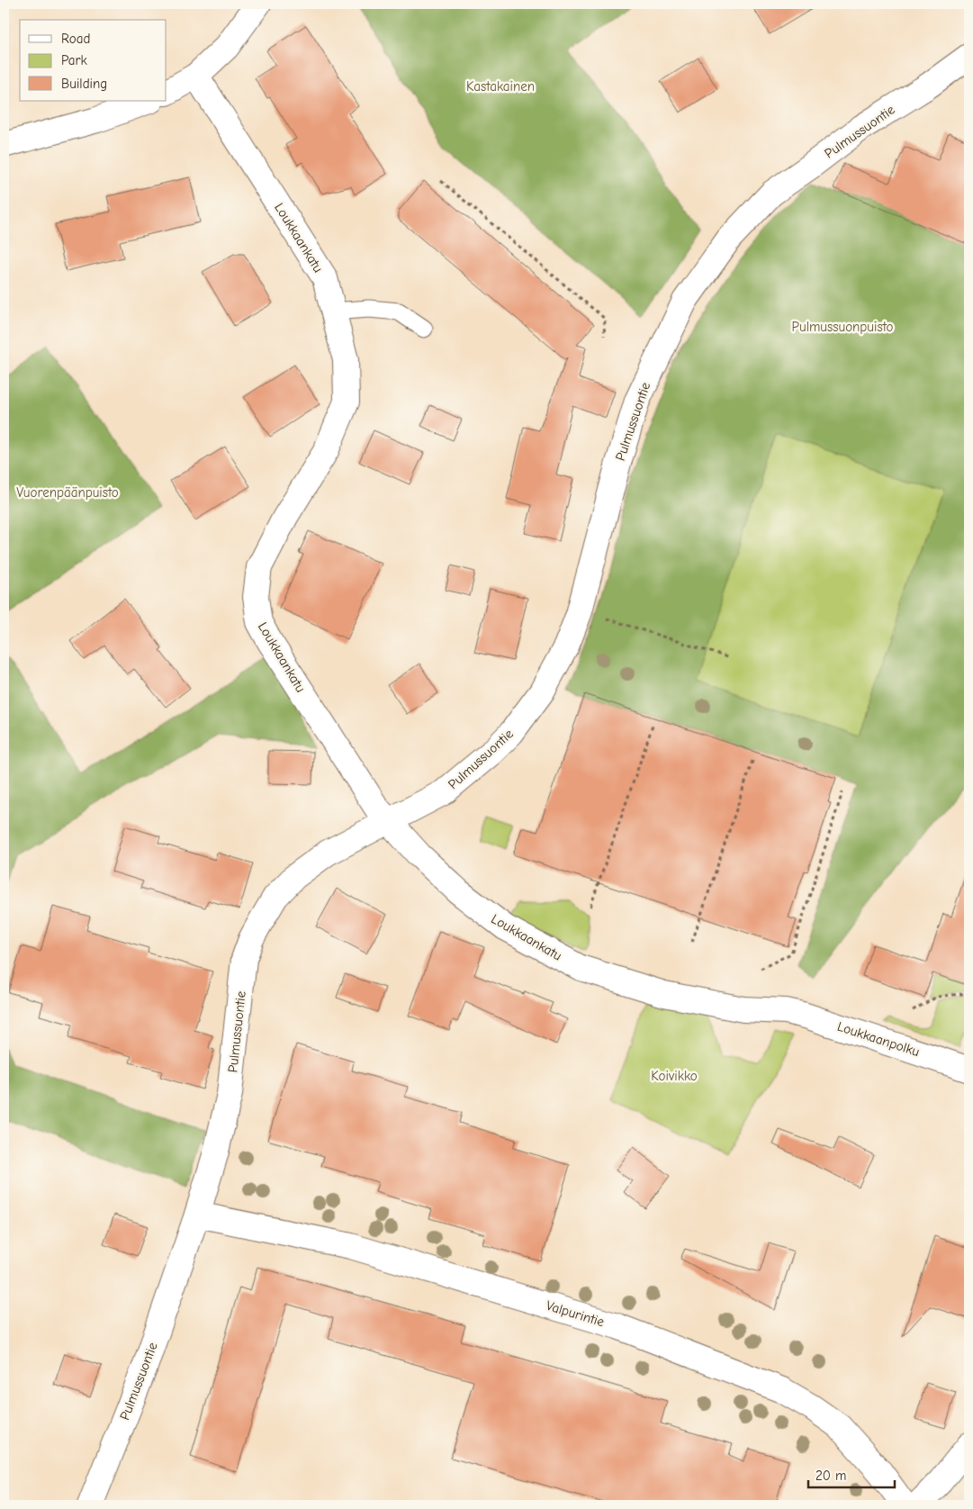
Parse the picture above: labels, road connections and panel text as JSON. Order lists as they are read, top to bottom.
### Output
{
  "streets": {
    "street": [
      "Pulmussuontie",
      "Loukkaankatu",
      "Loukkaanpolku",
      "Valpurintie"
    ]
  },
  "crossings": [
    ["Pulmussuontie", "Loukkaankatu"],
    ["Pulmussuontie", "Valpurintie"],
    ["Loukkaankatu", "Loukkaanpolku"]
  ],
  "parks": [
    "Kastakainen",
    "Pulmussuonpuisto",
    "Vuorenpäänpuisto",
    "Koivikko"
  ],
  "legend": ["Road", "Park", "Building"],
  "scale_bar": "20 m"
}
